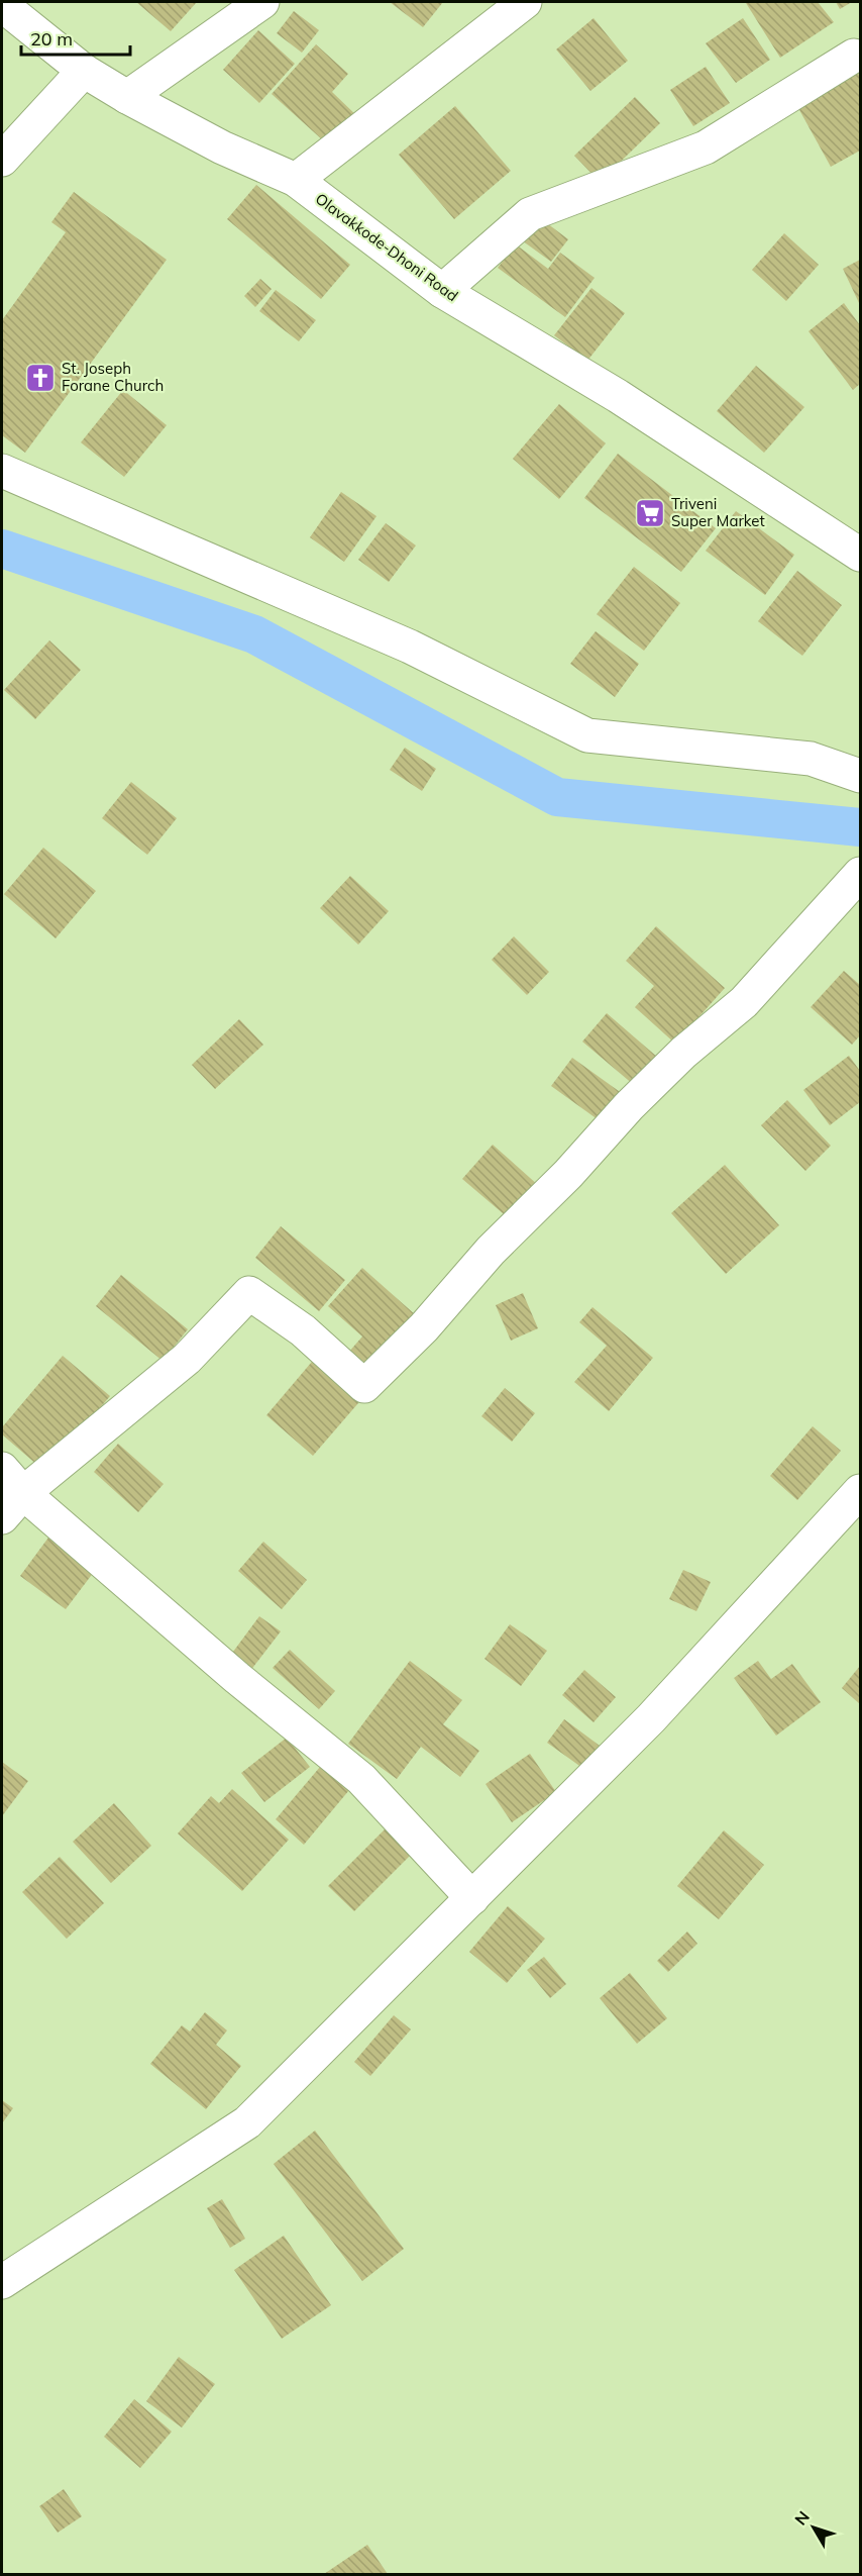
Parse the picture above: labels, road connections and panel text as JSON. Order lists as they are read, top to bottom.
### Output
{
  "streets": {
    "street": ["Olavakkode-Dhoni Road"]
  },
  "places": {
    "church": ["St. Joseph Forane Church"],
    "supermarket": ["Triveni Super Market"]
  },
  "scale_bar": "20 m",
  "north": "top left"
}
